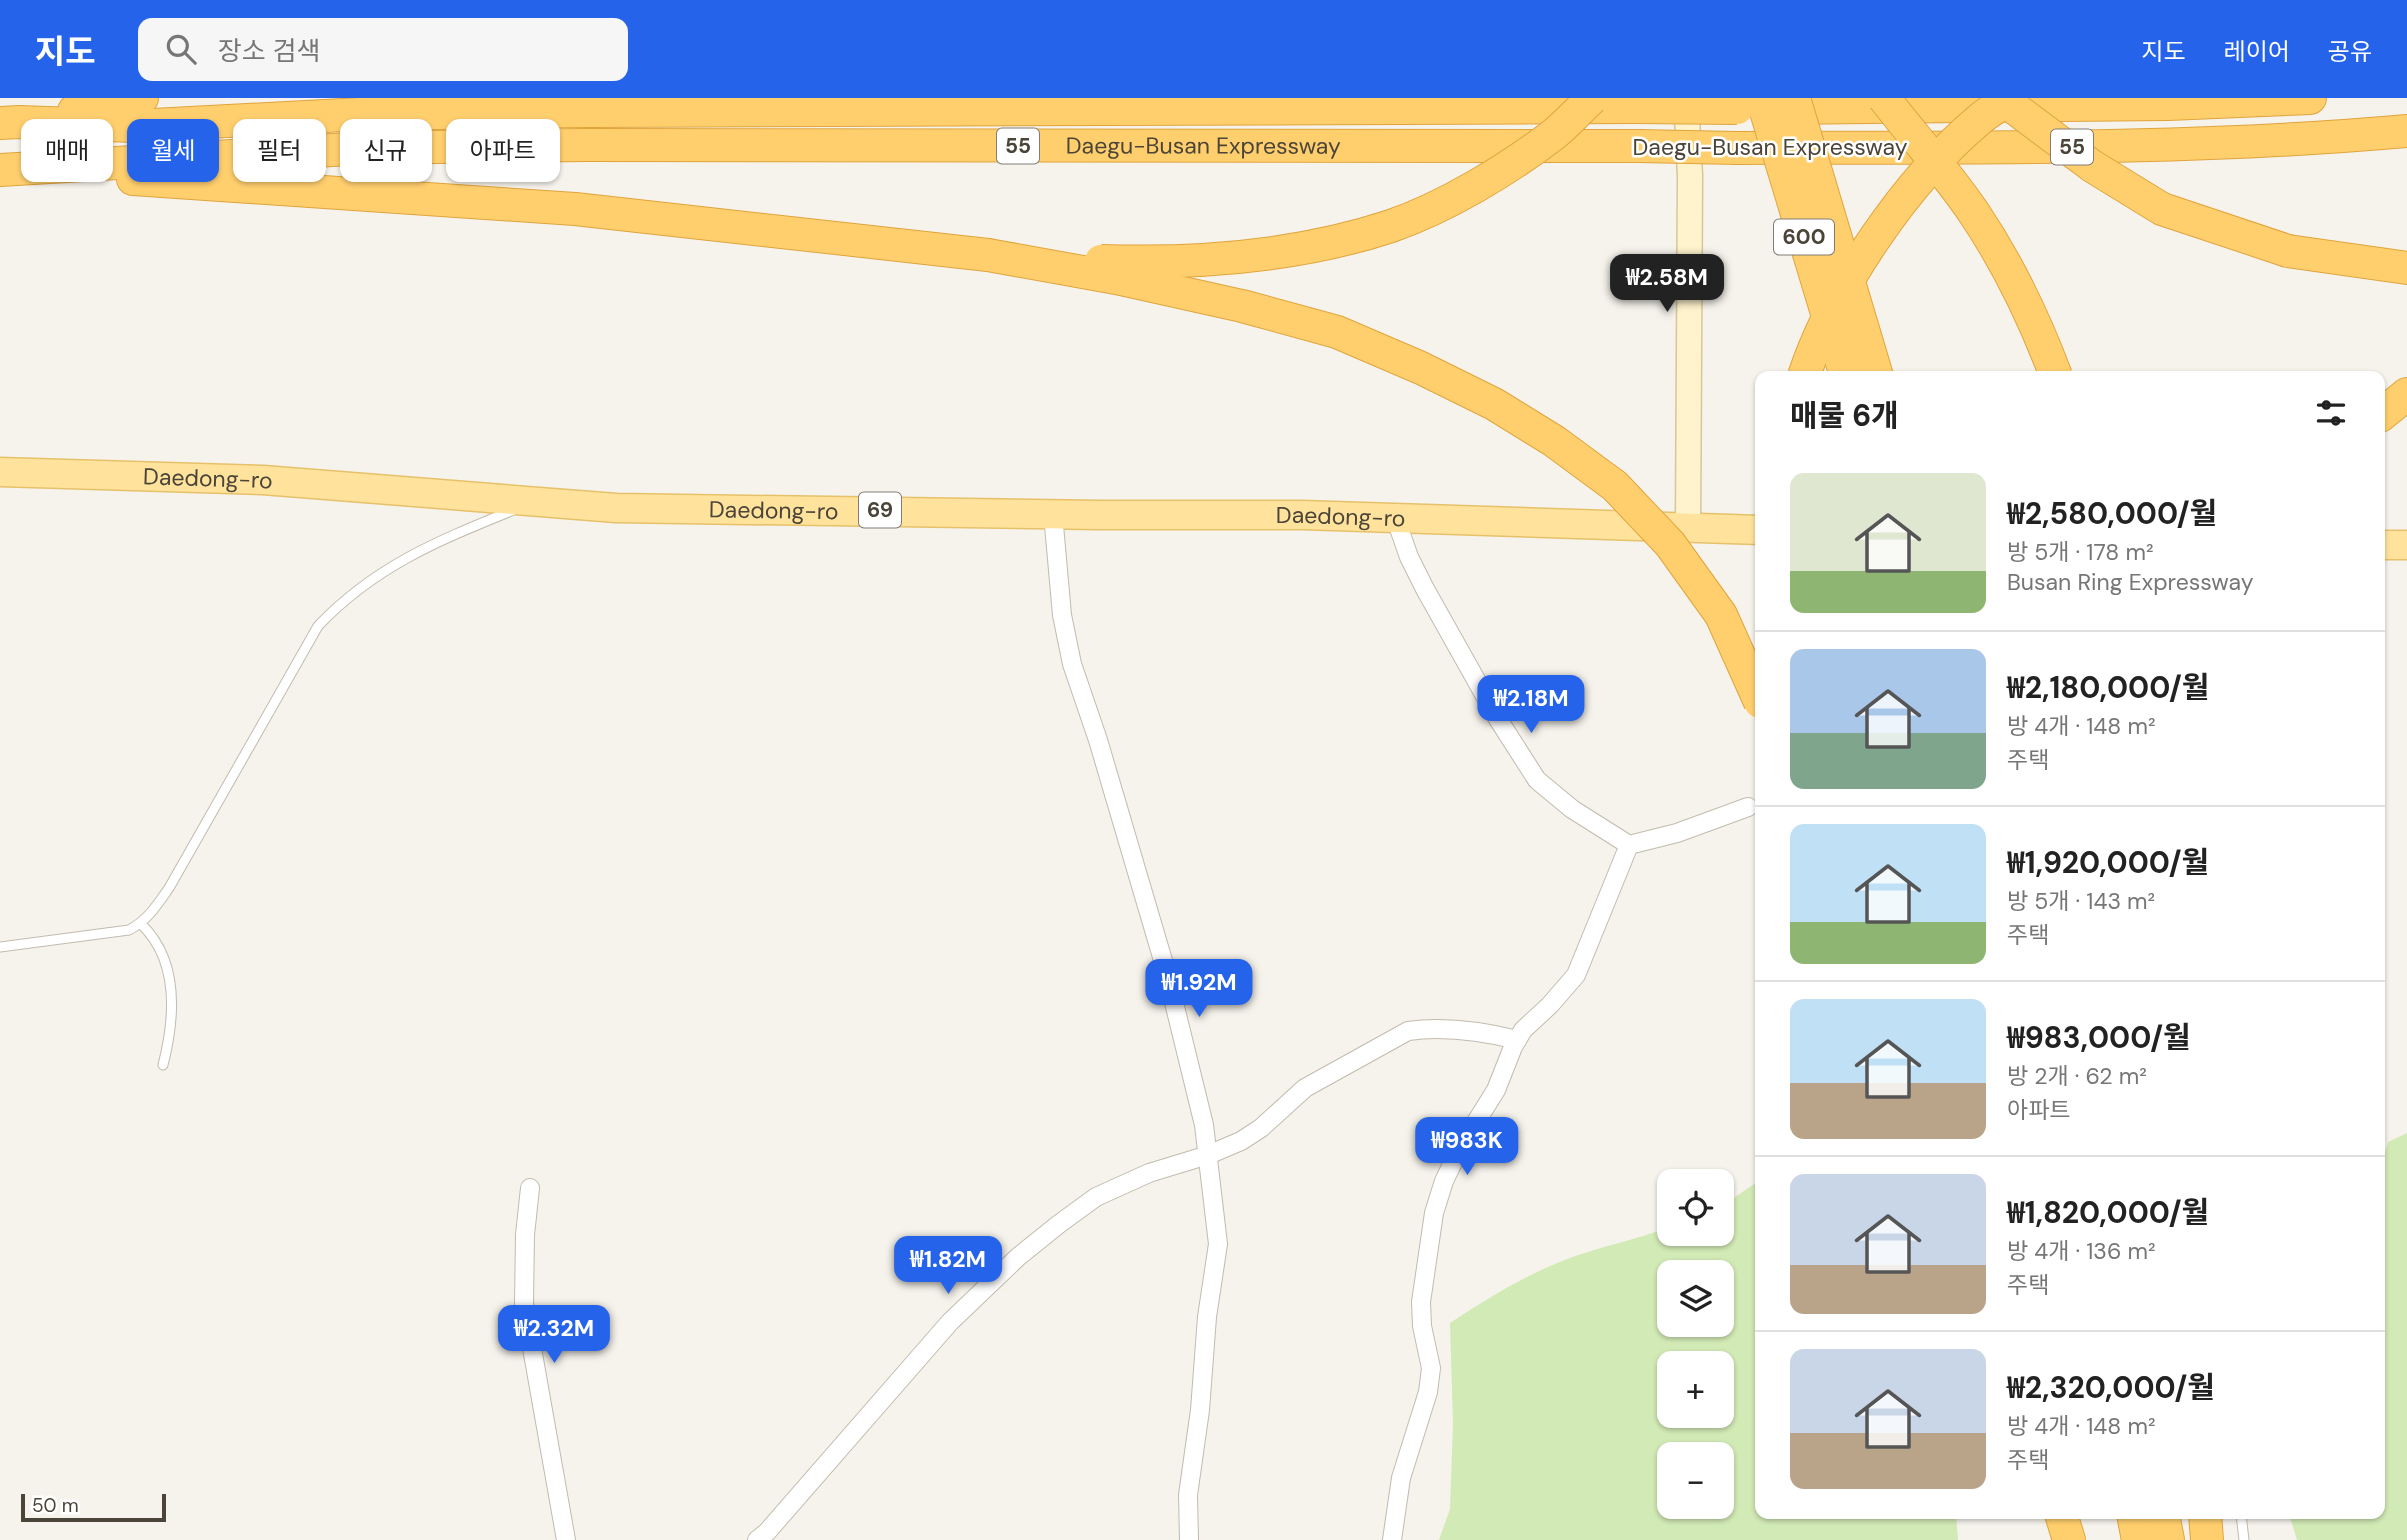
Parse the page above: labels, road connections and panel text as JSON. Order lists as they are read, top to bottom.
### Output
{
  "streets": {
    "highway": ["55", "Daegu-Busan Expressway", "600"],
    "main road": ["Daedong-ro", "69"]
  },
  "crossings": [
    ["Daegu-Busan Expressway", "600"]
  ],
  "scale_bar": "50 m",
  "page": {
    "header": "지도",
    "search": "장소 검색",
    "nav": ["지도", "레이어", "공유"],
    "chip": [
      "매매",
      "월세",
      "필터",
      "신규",
      "아파트"
    ],
    "price": [
      "₩2.58M",
      "₩2.18M",
      "₩1.92M",
      "₩983K",
      "₩1.82M",
      "₩2.32M"
    ],
    "heading": "매물 6개",
    "list": [
      {
        "name": "₩2,580,000/월",
        "note": "방 5개 · 178 m² · Busan Ring Expressway"
      },
      {
        "name": "₩2,180,000/월",
        "note": "방 4개 · 148 m² · 주택"
      },
      {
        "name": "₩1,920,000/월",
        "note": "방 5개 · 143 m² · 주택"
      },
      {
        "name": "₩983,000/월",
        "note": "방 2개 · 62 m² · 아파트"
      },
      {
        "name": "₩1,820,000/월",
        "note": "방 4개 · 136 m² · 주택"
      },
      {
        "name": "₩2,320,000/월",
        "note": "방 4개 · 148 m² · 주택"
      }
    ],
    "map_buttons": ["+", "−"],
    "scale": "50 m"
  }
}
